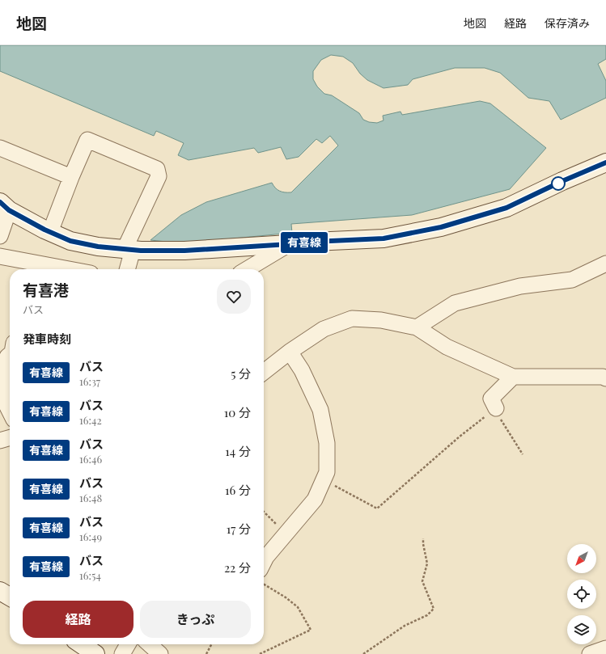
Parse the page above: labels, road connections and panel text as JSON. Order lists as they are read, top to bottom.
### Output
{
  "lines": ["bus line 有喜線"],
  "north": "bottom left",
  "page": {
    "header": "地図",
    "nav": ["地図", "経路", "保存済み"],
    "on_map": "有喜線",
    "heading": [
      ["有喜港", "バス"],
      "発車時刻"
    ],
    "list": [
      {
        "mark": "有喜線",
        "name": "バス",
        "note": "16:37",
        "value": "5 分"
      },
      {
        "mark": "有喜線",
        "name": "バス",
        "note": "16:42",
        "value": "10 分"
      },
      {
        "mark": "有喜線",
        "name": "バス",
        "note": "16:46",
        "value": "14 分"
      },
      {
        "mark": "有喜線",
        "name": "バス",
        "note": "16:48",
        "value": "16 分"
      },
      {
        "mark": "有喜線",
        "name": "バス",
        "note": "16:49",
        "value": "17 分"
      },
      {
        "mark": "有喜線",
        "name": "バス",
        "note": "16:54",
        "value": "22 分"
      }
    ],
    "buttons": ["経路", "きっぷ"]
  }
}
